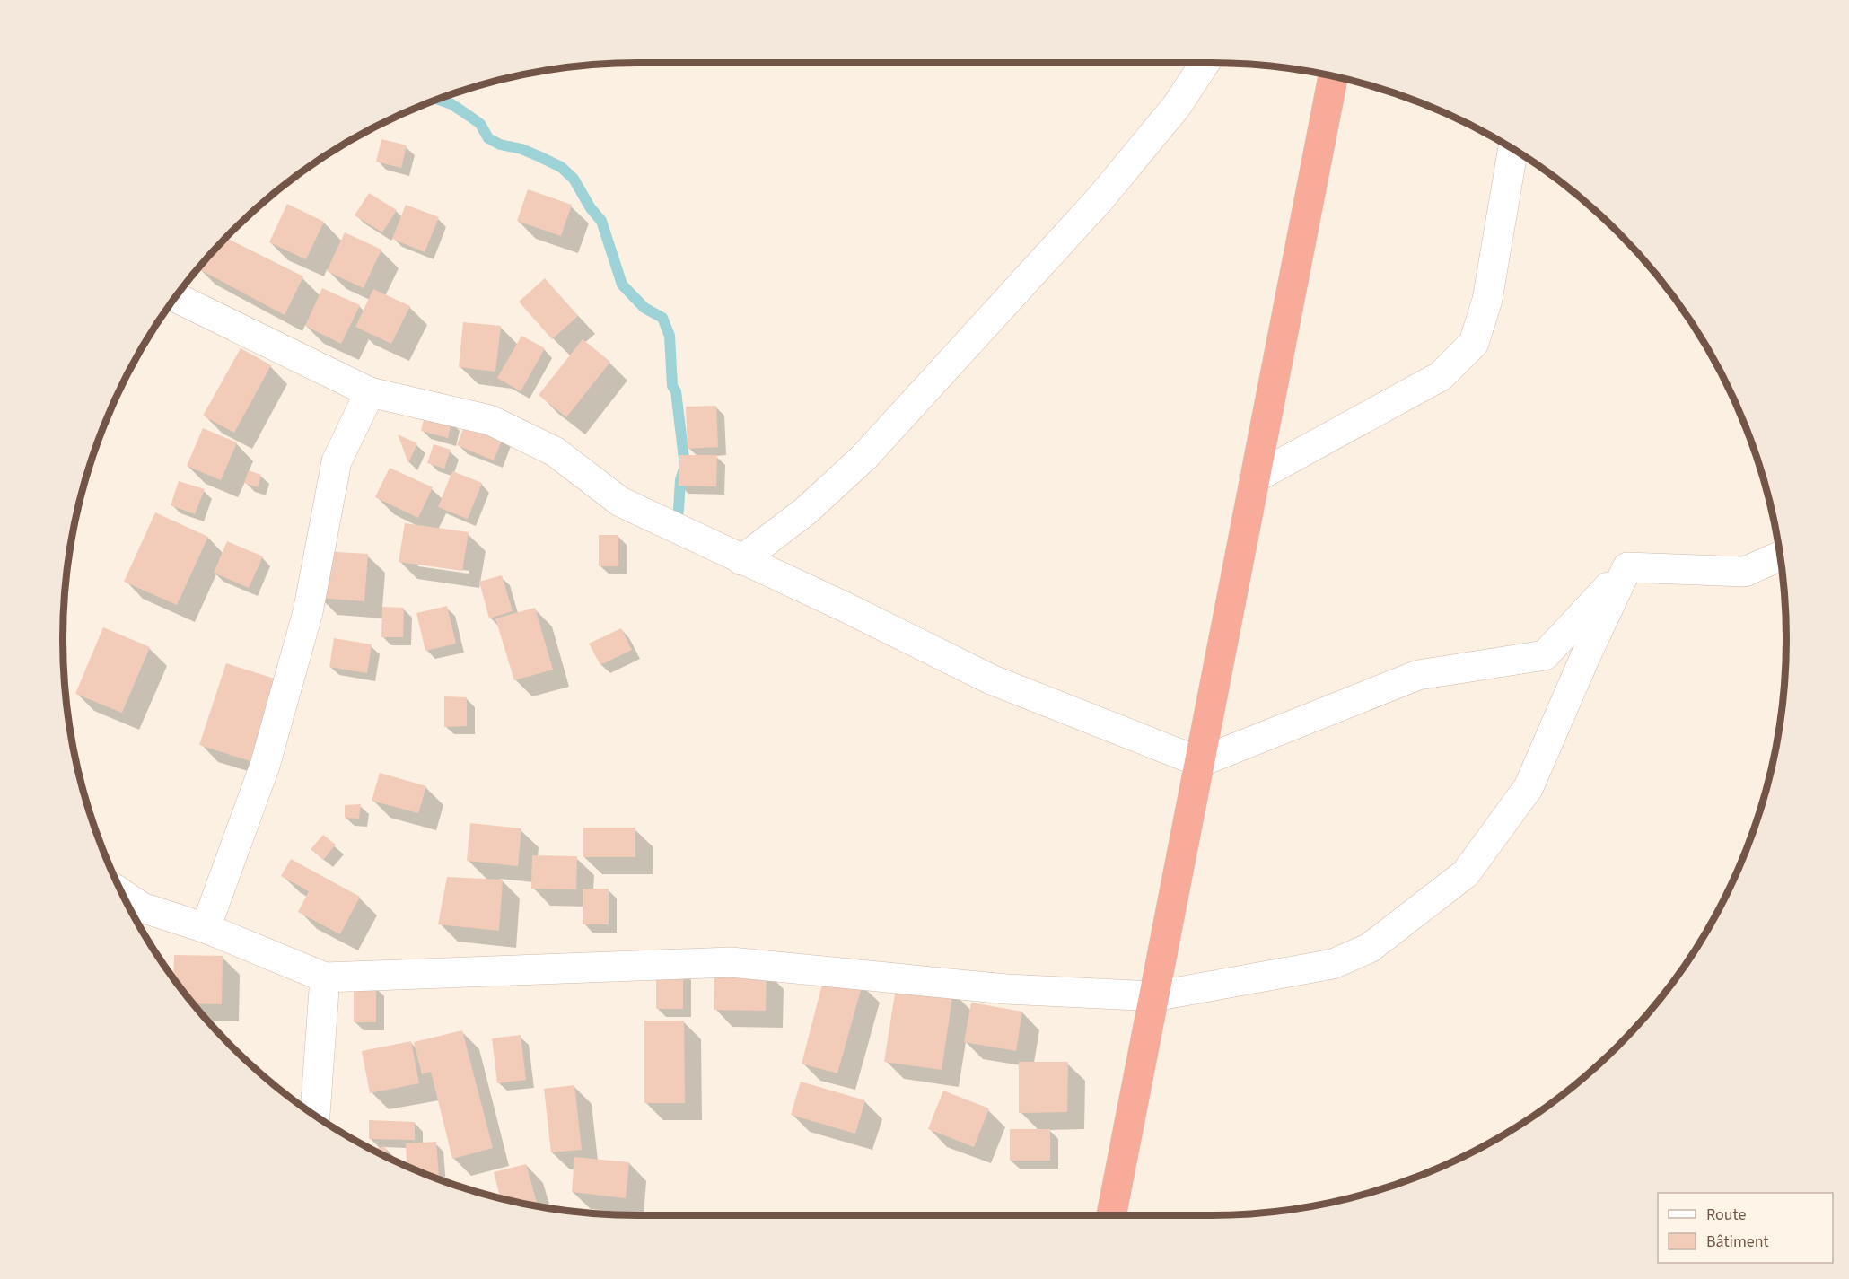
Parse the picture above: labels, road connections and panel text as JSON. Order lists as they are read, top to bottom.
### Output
{
  "legend": ["Route", "Bâtiment"]
}
